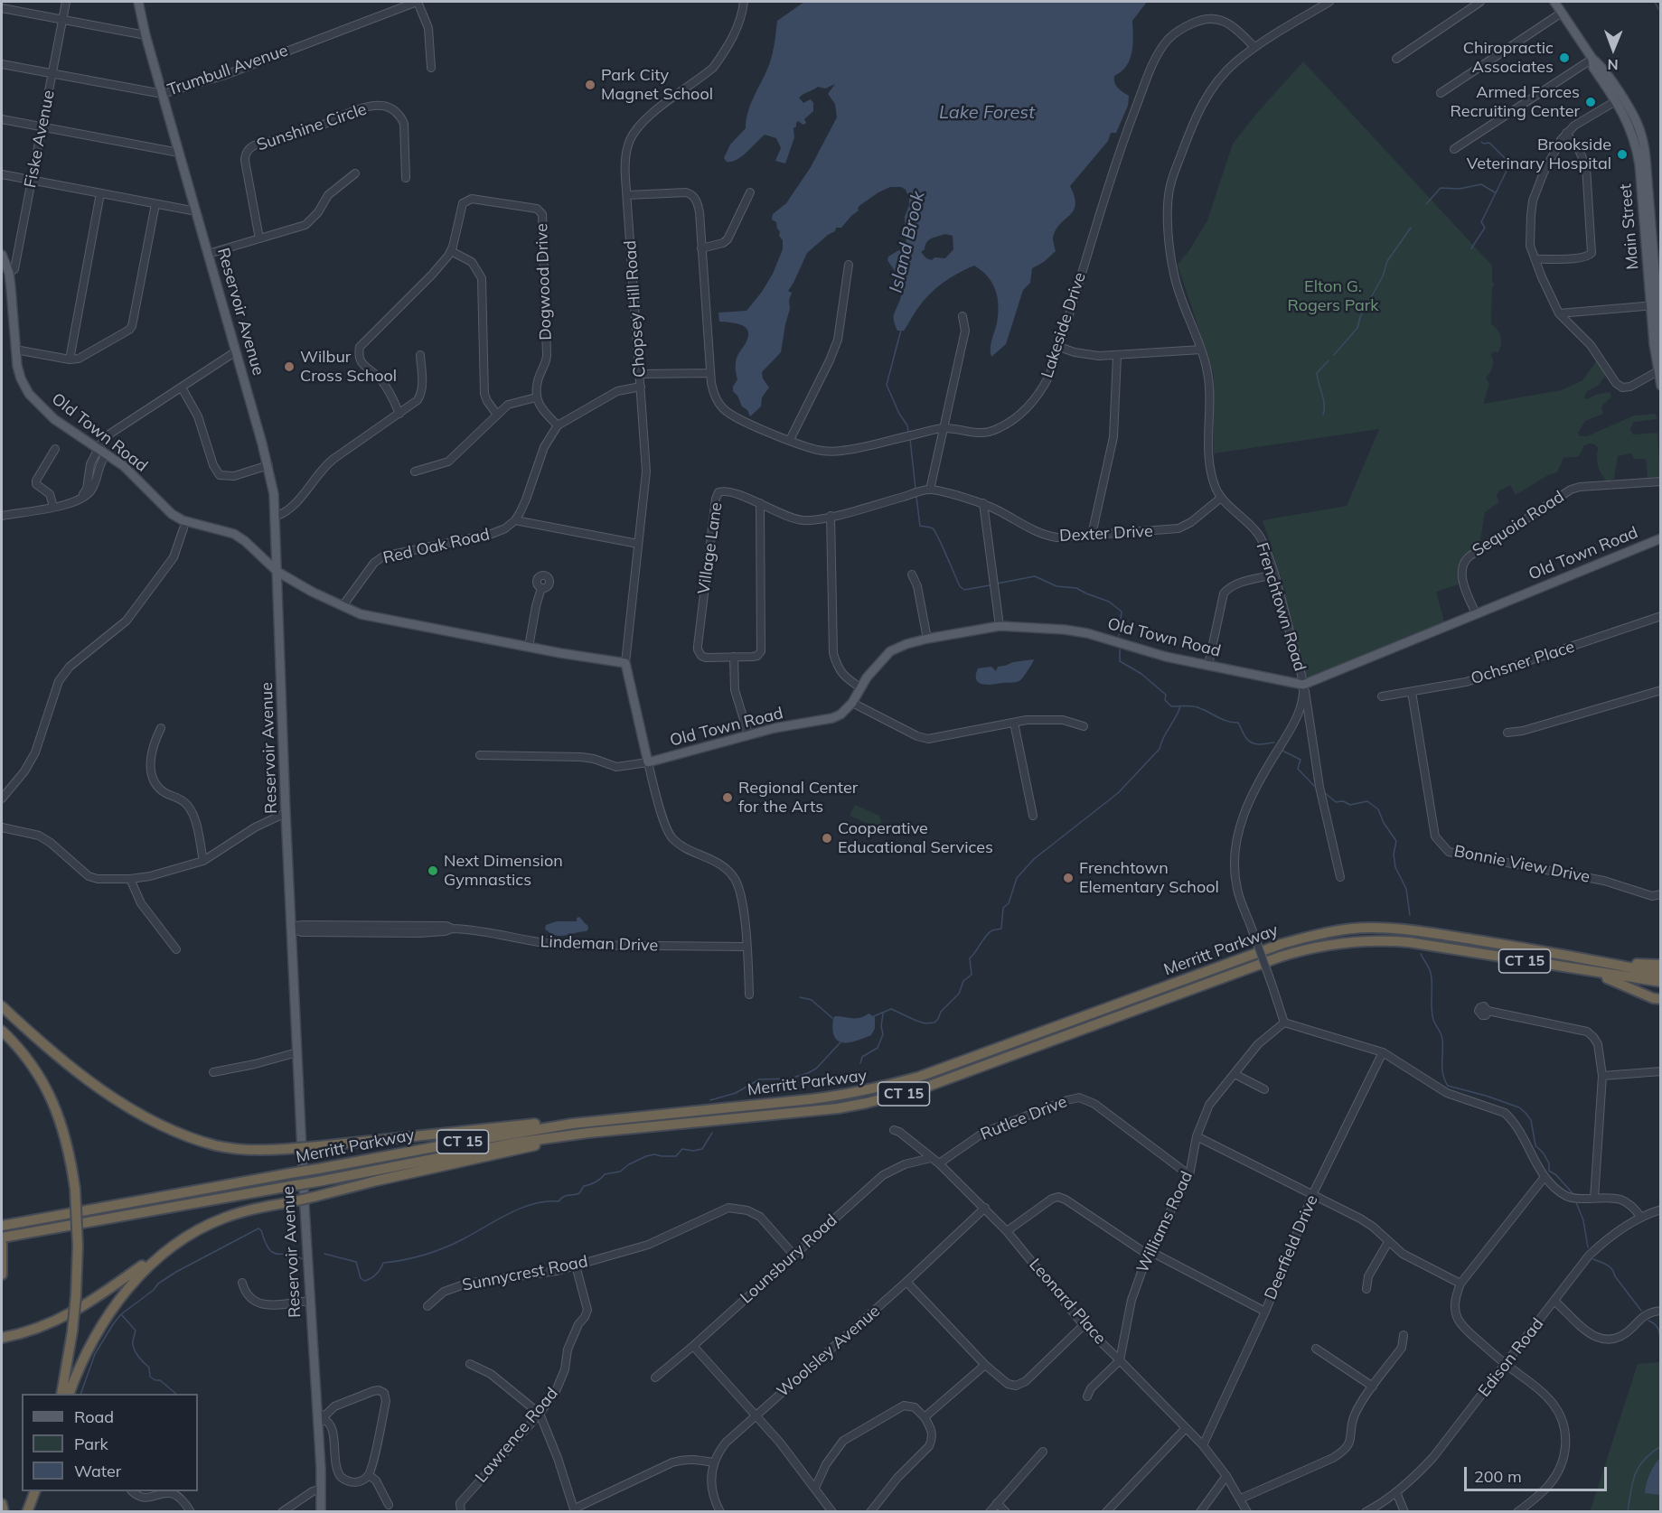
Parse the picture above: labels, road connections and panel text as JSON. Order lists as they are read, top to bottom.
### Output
{
  "streets": {
    "highway": ["Merritt Parkway", "CT 15"],
    "main road": ["Main Street", "Reservoir Avenue", "Old Town Road"],
    "street": [
      "Trumbull Avenue",
      "Sunshine Circle",
      "Fiske Avenue",
      "Dogwood Drive",
      "Chopsey Hill Road",
      "Lakeside Drive",
      "Sequoia Road",
      "Dexter Drive",
      "Red Oak Road",
      "Village Lane",
      "Frenchtown Road",
      "Ochsner Place",
      "Bonnie View Drive",
      "Lindeman Drive",
      "Rutlee Drive",
      "Williams Road",
      "Deerfield Drive",
      "Lounsbury Road",
      "Sunnycrest Road",
      "Leonard Place",
      "Woolsley Avenue",
      "Edison Road",
      "Lawrence Road"
    ]
  },
  "crossings": [
    ["Trumbull Avenue", "Fiske Avenue"],
    ["Trumbull Avenue", "Reservoir Avenue"],
    ["Fiske Avenue", "Old Town Road"],
    ["Chopsey Hill Road", "Lakeside Drive"],
    ["Chopsey Hill Road", "Old Town Road"],
    ["Reservoir Avenue", "Old Town Road"],
    ["Reservoir Avenue", "Lindeman Drive"],
    ["Lakeside Drive", "Frenchtown Road"],
    ["Old Town Road", "Sequoia Road"],
    ["Old Town Road", "Red Oak Road"],
    ["Old Town Road", "Frenchtown Road"],
    ["Dexter Drive", "Village Lane"],
    ["Dexter Drive", "Frenchtown Road"],
    ["Frenchtown Road", "Williams Road"],
    ["Ochsner Place", "Bonnie View Drive"],
    ["Rutlee Drive", "Williams Road"],
    ["Rutlee Drive", "Leonard Place"],
    ["Williams Road", "Leonard Place"],
    ["Deerfield Drive", "Leonard Place"],
    ["Lounsbury Road", "Sunnycrest Road"],
    ["Lounsbury Road", "Leonard Place"],
    ["Sunnycrest Road", "Lawrence Road"],
    ["Leonard Place", "Woolsley Avenue"]
  ],
  "water": ["Lake Forest", "Island Brook"],
  "parks": ["Elton G. Rogers Park"],
  "places": [
    "Chiropractic Associates",
    "Park City Magnet School",
    "Armed Forces Recruiting Center",
    "Brookside Veterinary Hospital",
    "Wilbur Cross School",
    "Regional Center for the Arts",
    "Cooperative Educational Services",
    "Next Dimension Gymnastics",
    "Frenchtown Elementary School"
  ],
  "legend": ["Road", "Park", "Water"],
  "scale_bar": "200 m",
  "north": "bottom"
}
